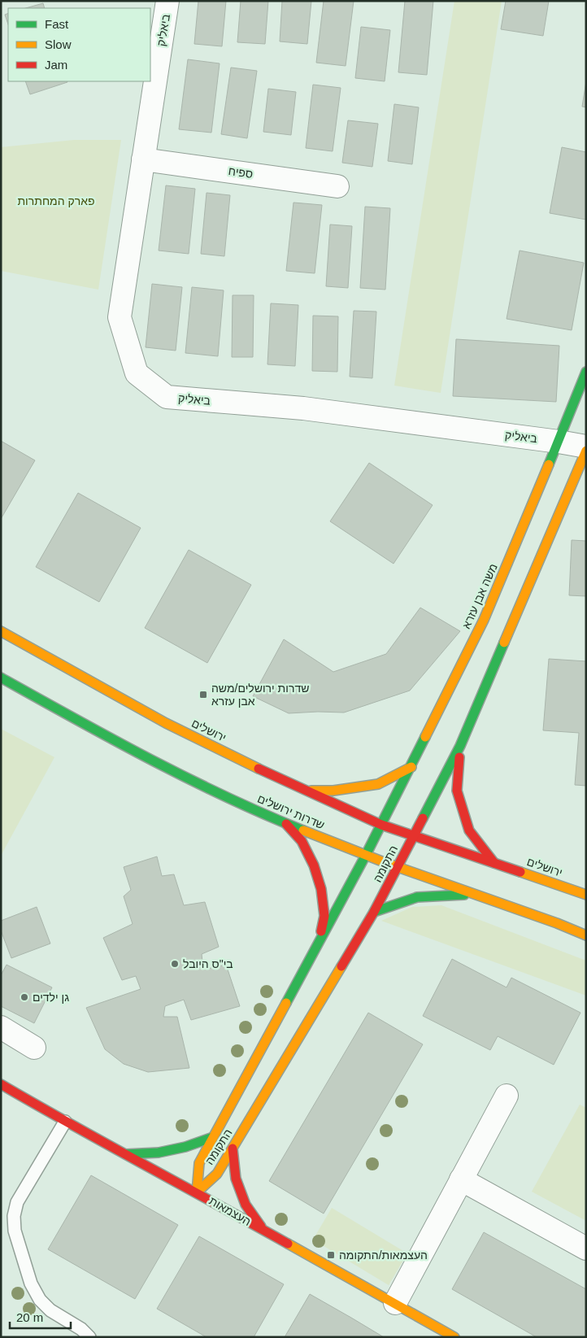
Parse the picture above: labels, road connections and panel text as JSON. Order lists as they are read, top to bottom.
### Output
{
  "streets": {
    "street": [
      "ביאליק",
      "ספיח",
      "משה אבן עזרא",
      "ירושלים",
      "שדרות ירושלים",
      "התקומה",
      "העצמאות"
    ]
  },
  "crossings": [
    ["ביאליק", "ספיח"],
    ["ביאליק", "משה אבן עזרא"],
    ["משה אבן עזרא", "ירושלים"],
    ["משה אבן עזרא", "התקומה"],
    ["ירושלים", "התקומה"],
    ["שדרות ירושלים", "התקומה"],
    ["התקומה", "העצמאות"]
  ],
  "parks": ["פארק המחתרות"],
  "places": {
    "transit": ["שדרות ירושלים/משה אבן עזרא", "העצמאות/התקומה"],
    "other": ["בי\"ס היובל", "גן ילדים"]
  },
  "legend": ["Fast", "Slow", "Jam"],
  "scale_bar": "20 m"
}
